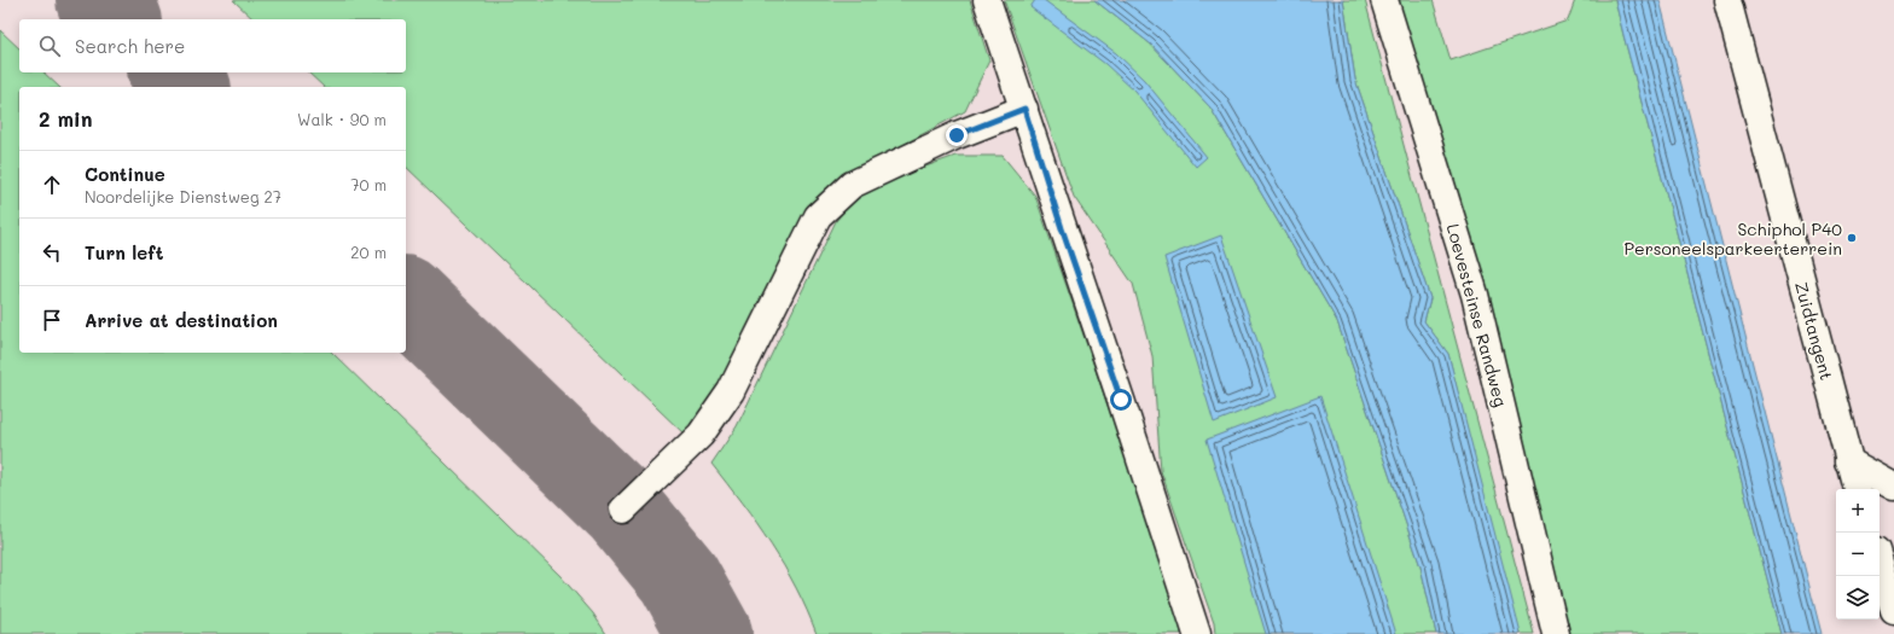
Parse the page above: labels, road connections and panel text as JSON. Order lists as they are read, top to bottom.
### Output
{
  "streets": {
    "lane": ["Loevesteinse Randweg", "Zuidtangent"]
  },
  "places": ["Schiphol P40 Personeelsparkeerterrein"],
  "page": {
    "search": "Search here",
    "heading": ["2 min", "Walk · 90 m"],
    "list": [
      ["Continue", "Noordelijke Dienstweg 27", "70 m"],
      ["Turn left", "20 m"],
      "Arrive at destination"
    ],
    "map_buttons": ["+", "−"]
  }
}
